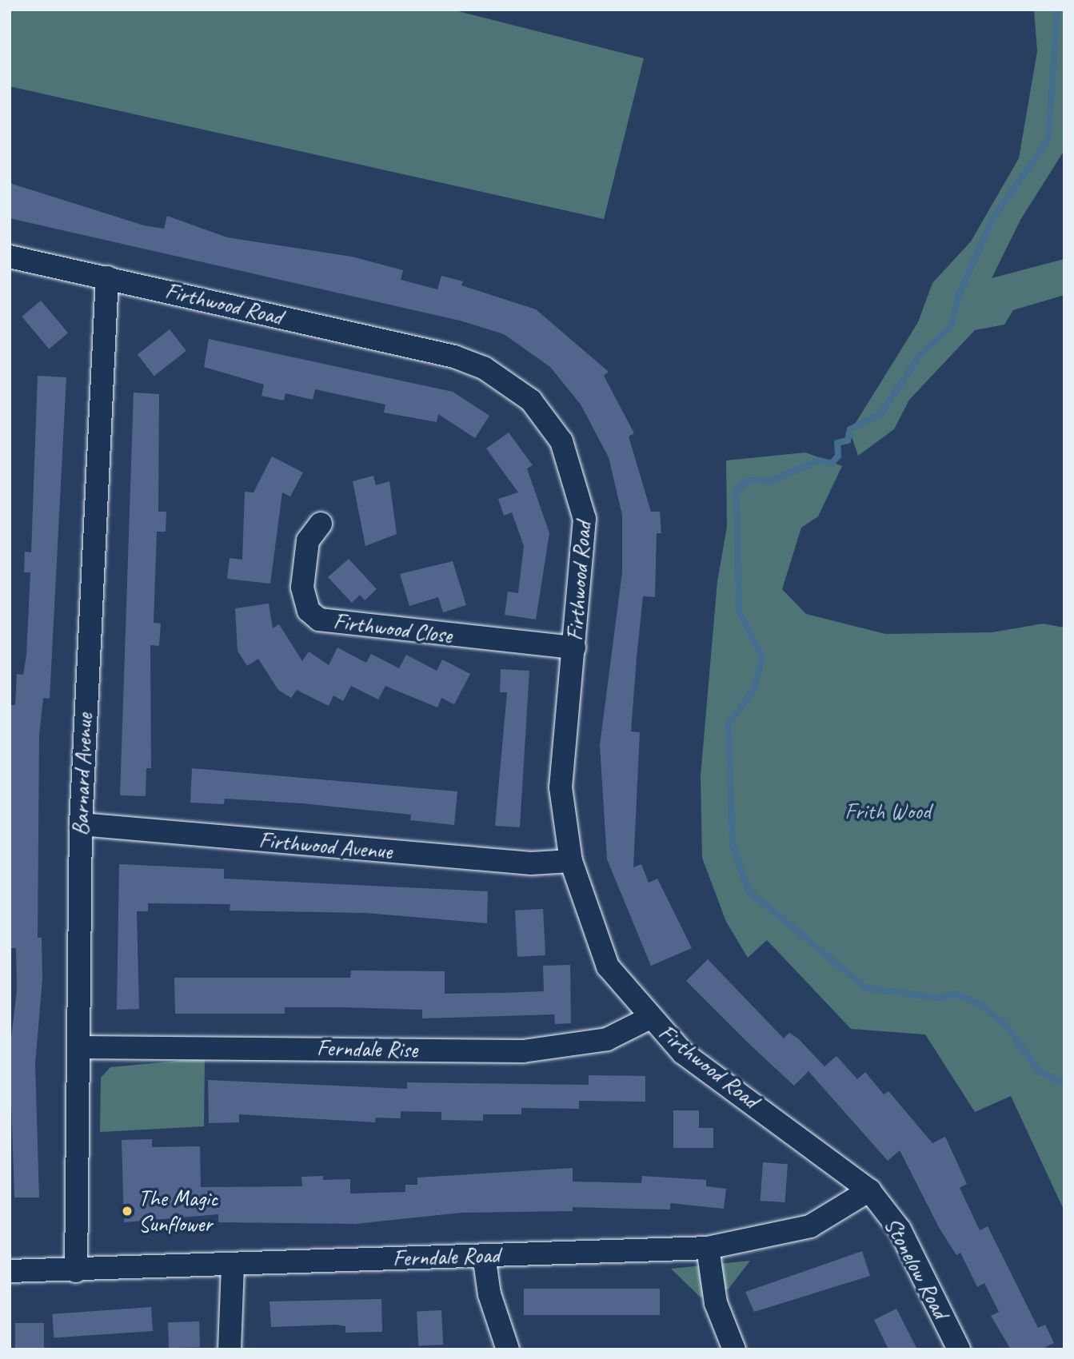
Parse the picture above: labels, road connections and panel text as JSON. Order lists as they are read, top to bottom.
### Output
{
  "streets": {
    "street": [
      "Firthwood Road",
      "Firthwood Close",
      "Barnard Avenue",
      "Firthwood Avenue",
      "Ferndale Rise",
      "Ferndale Road",
      "Stonelow Road"
    ]
  },
  "crossings": [
    ["Firthwood Road", "Firthwood Close"],
    ["Firthwood Road", "Barnard Avenue"],
    ["Firthwood Road", "Firthwood Avenue"],
    ["Firthwood Road", "Ferndale Rise"],
    ["Firthwood Road", "Ferndale Road"],
    ["Firthwood Road", "Stonelow Road"],
    ["Barnard Avenue", "Firthwood Avenue"],
    ["Barnard Avenue", "Ferndale Rise"],
    ["Barnard Avenue", "Ferndale Road"],
    ["Ferndale Road", "Stonelow Road"]
  ],
  "parks": ["Frith Wood"],
  "places": ["The Magic Sunflower"]
}
